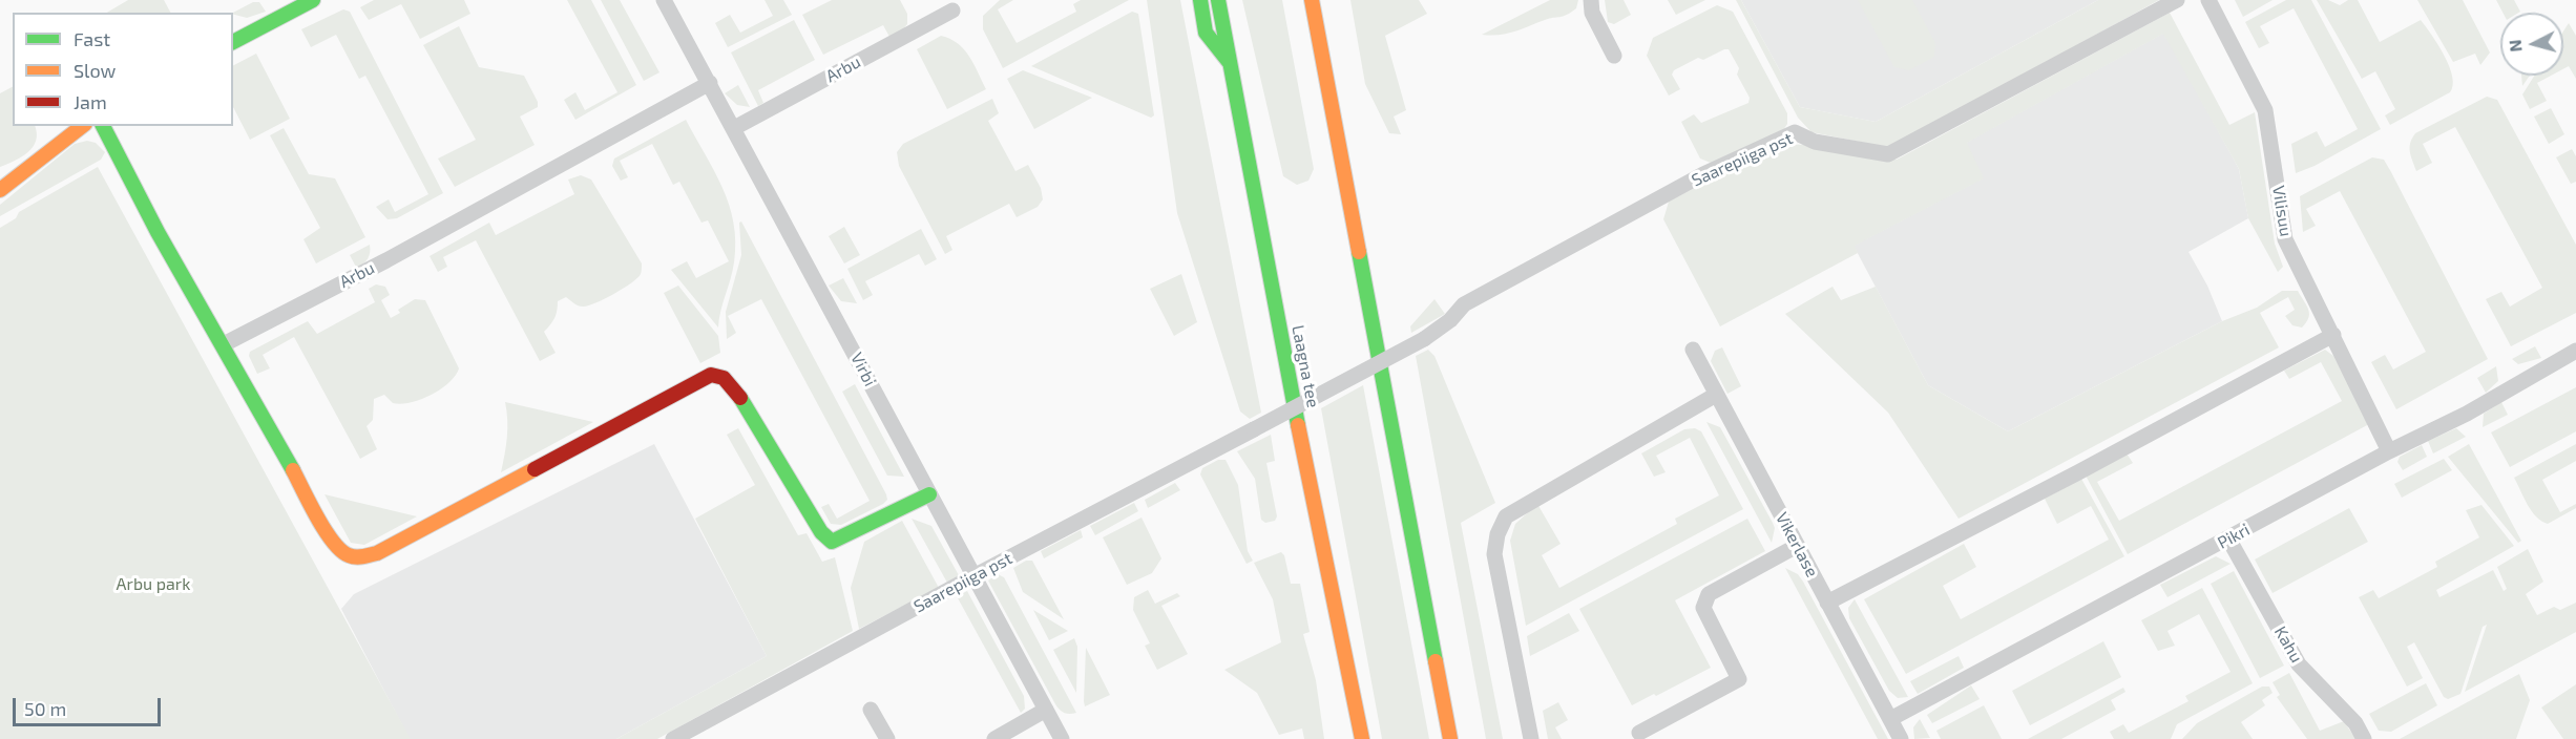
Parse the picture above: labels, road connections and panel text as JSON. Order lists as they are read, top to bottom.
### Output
{
  "streets": {
    "street": [
      "Arbu",
      "Saarepiiga pst",
      "Vilisuu",
      "Laagna tee",
      "Virbi",
      "Pikri",
      "Vikerlase",
      "Kahu"
    ]
  },
  "crossings": [
    ["Arbu", "Virbi"],
    ["Saarepiiga pst", "Virbi"],
    ["Vilisuu", "Pikri"],
    ["Pikri", "Vikerlase"],
    ["Pikri", "Kahu"]
  ],
  "parks": ["Arbu park"],
  "legend": ["Fast", "Slow", "Jam"],
  "scale_bar": "50 m",
  "north": "left"
}
